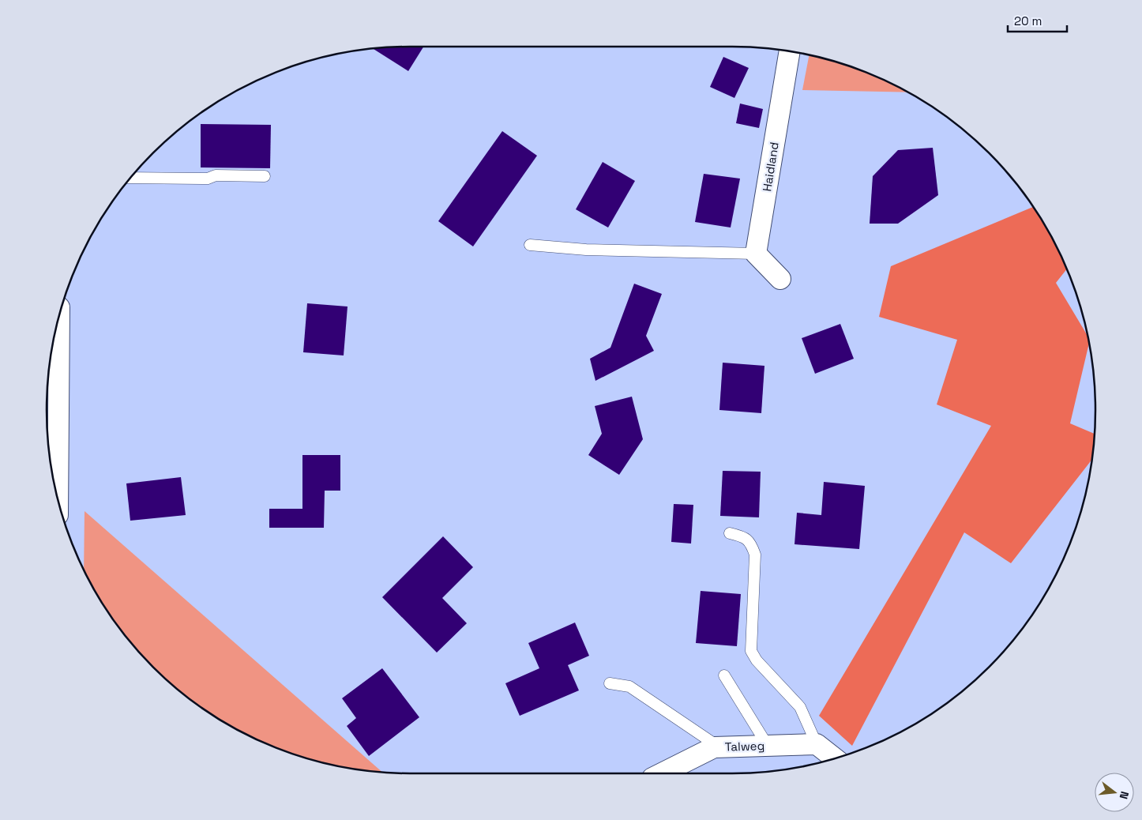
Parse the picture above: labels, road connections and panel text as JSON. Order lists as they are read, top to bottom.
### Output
{
  "streets": {
    "street": ["Haidland", "Talweg"]
  },
  "scale_bar": "20 m",
  "north": "right"
}
